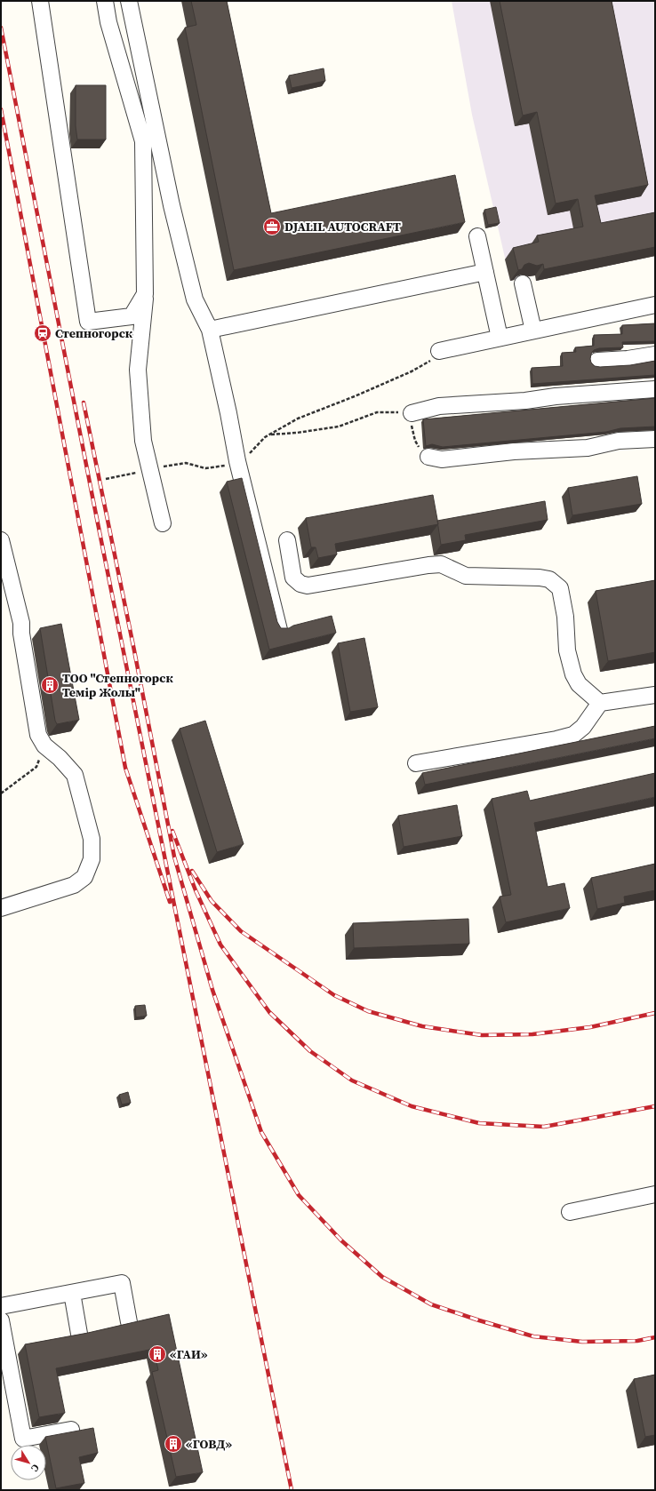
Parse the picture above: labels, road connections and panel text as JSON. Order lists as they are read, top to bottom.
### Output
{
  "places": {
    "office": ["DJALIL AUTOCRAFT"],
    "station": ["Степногорск"],
    "building": ["ТОО \"Степногорск Темiр Жолы\"", "«ГАИ»", "«ГОВД»"]
  },
  "north": "bottom right"
}
